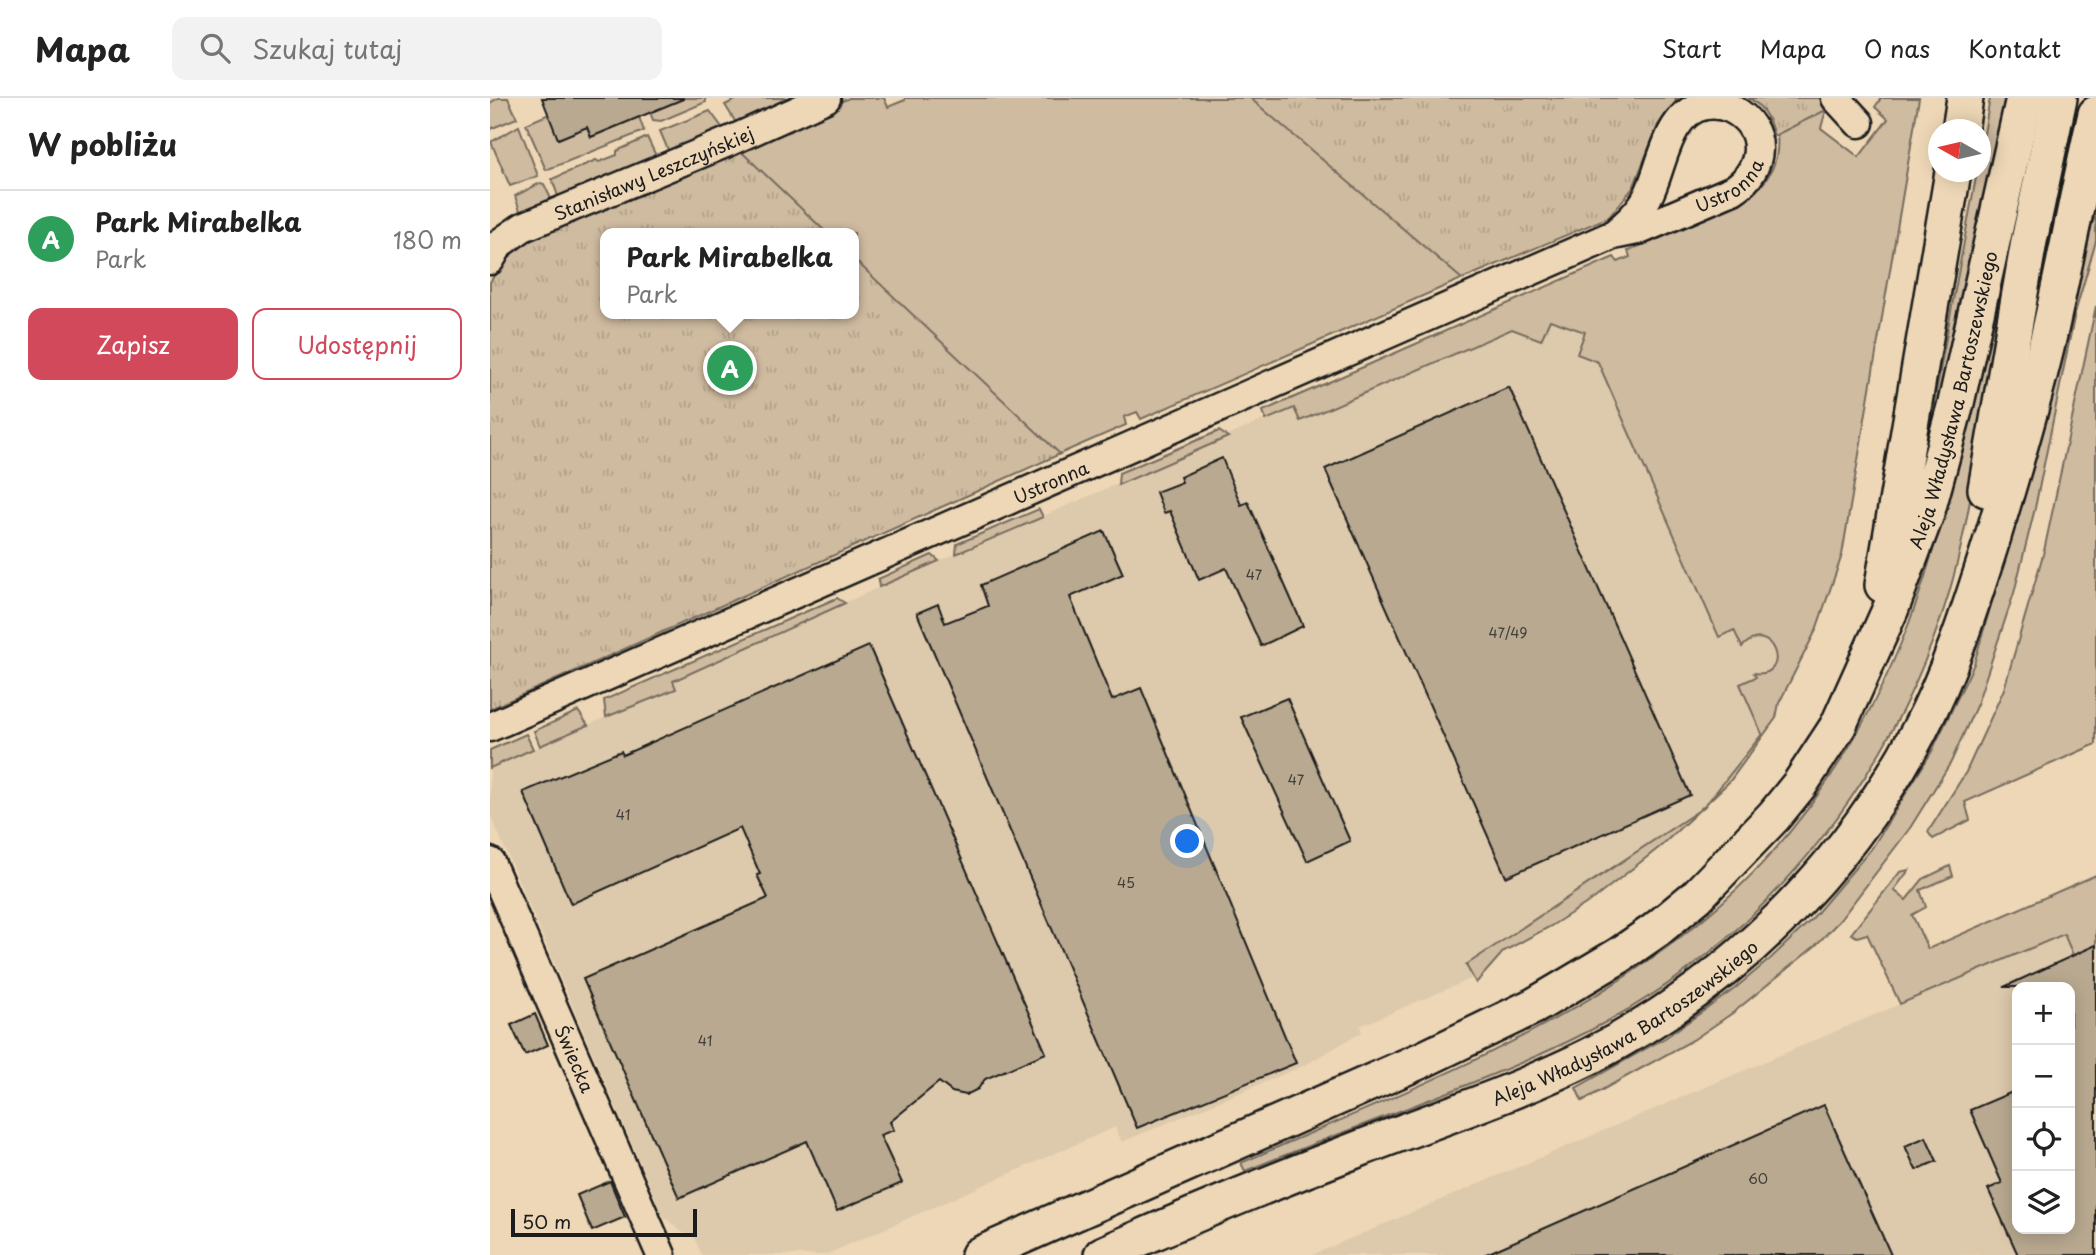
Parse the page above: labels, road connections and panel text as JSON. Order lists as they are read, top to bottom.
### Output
{
  "streets": {
    "main road": ["Aleja Władysława Bartoszewskiego"],
    "street": ["Stanisławy Leszczyńskiej", "Ustronna", "Świecka"]
  },
  "house_numbers": [
    "47",
    "47/49",
    "47",
    "41",
    "45",
    "41",
    "60"
  ],
  "scale_bar": "50 m",
  "north": "left",
  "page": {
    "header": "Mapa",
    "search": "Szukaj tutaj",
    "nav": [
      "Start",
      "Mapa",
      "O nas",
      "Kontakt"
    ],
    "heading": "W pobliżu",
    "list": [
      {
        "mark": "A",
        "name": "Park Mirabelka",
        "note": "Park",
        "value": "180 m"
      }
    ],
    "popup": ["Park Mirabelka", "Park"],
    "buttons": ["Zapisz", "Udostępnij"],
    "pins": "A",
    "map_buttons": ["+", "−"],
    "scale": "50 m"
  }
}
